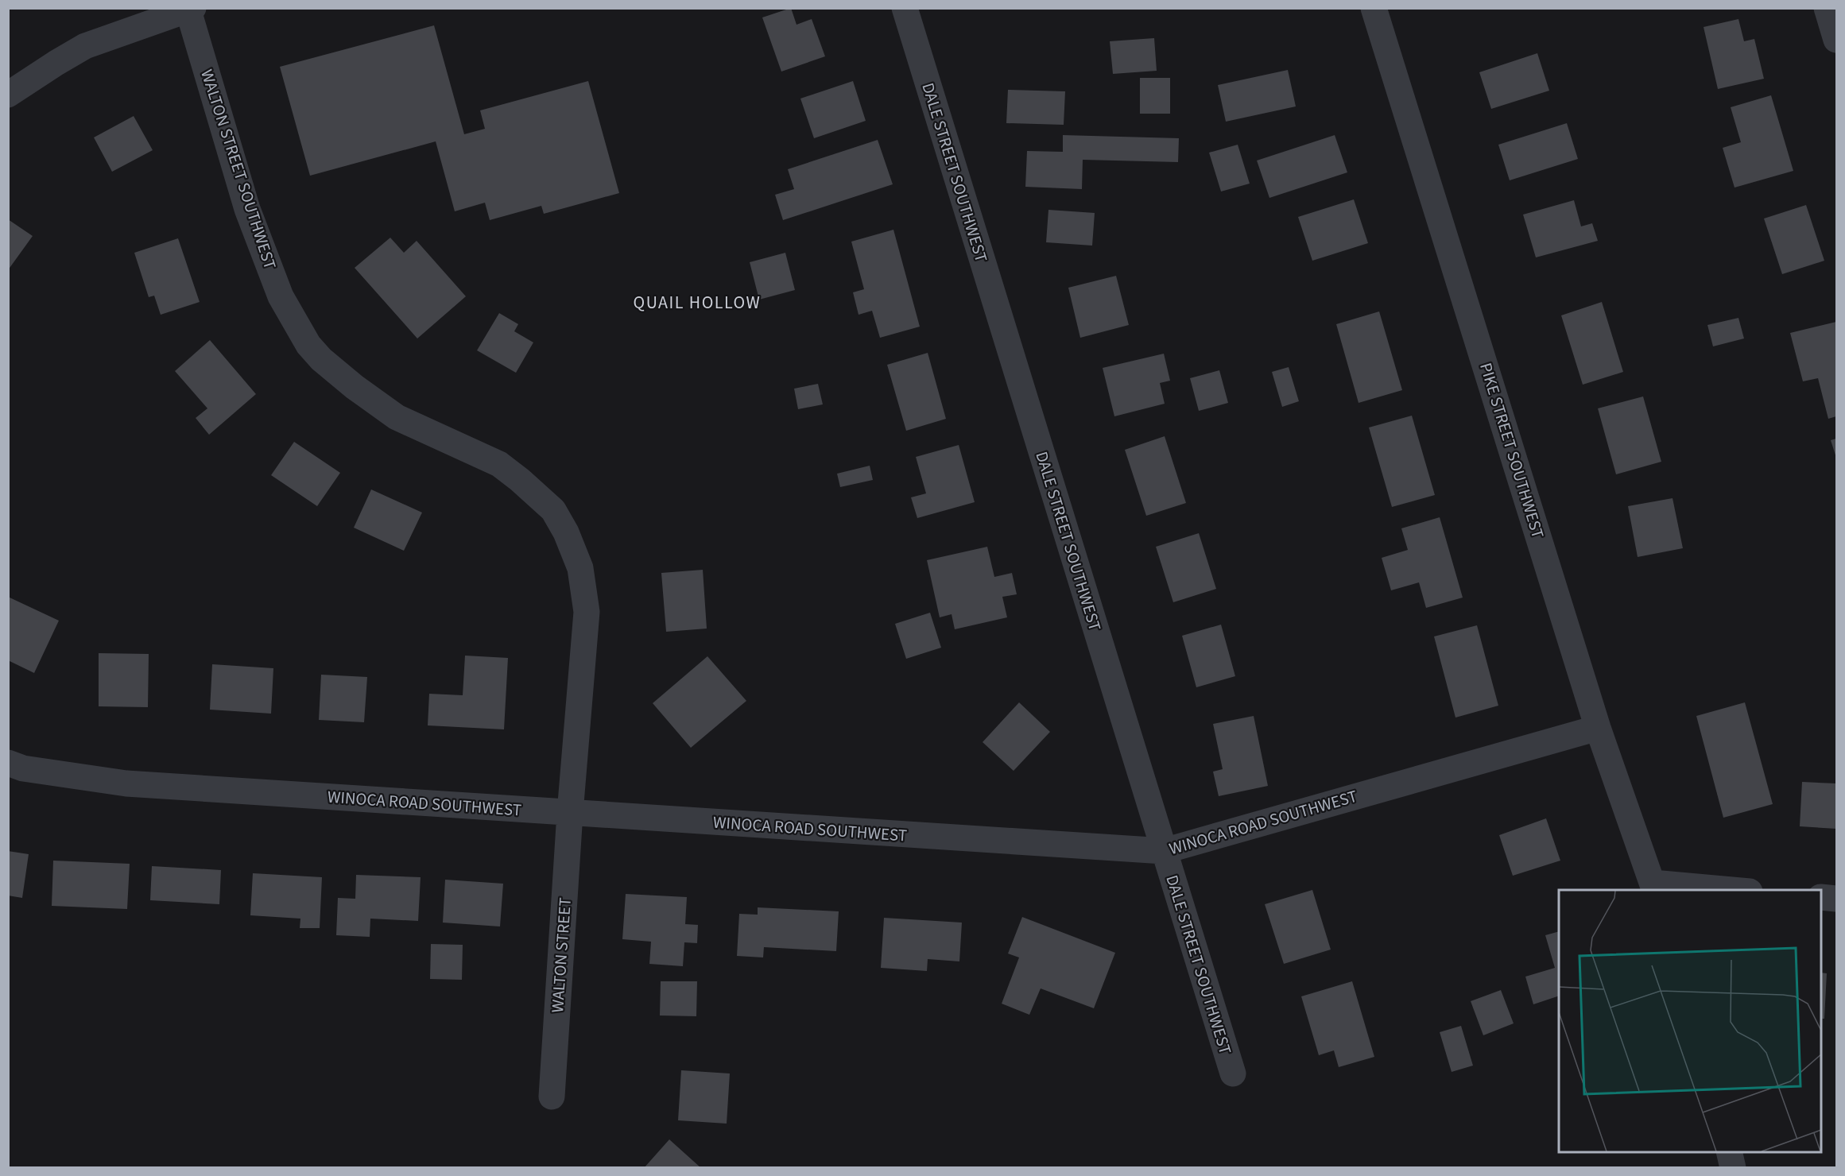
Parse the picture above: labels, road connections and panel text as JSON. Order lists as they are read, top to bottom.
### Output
{
  "streets": {
    "street": [
      "WALTON STREET SOUTHWEST",
      "DALE STREET SOUTHWEST",
      "PIKE STREET SOUTHWEST",
      "WINOCA ROAD SOUTHWEST",
      "WALTON STREET"
    ]
  },
  "crossings": [
    ["WALTON STREET SOUTHWEST", "WINOCA ROAD SOUTHWEST"],
    ["WALTON STREET SOUTHWEST", "WALTON STREET"],
    ["DALE STREET SOUTHWEST", "WINOCA ROAD SOUTHWEST"],
    ["PIKE STREET SOUTHWEST", "WINOCA ROAD SOUTHWEST"],
    ["WINOCA ROAD SOUTHWEST", "WALTON STREET"]
  ],
  "districts": ["QUAIL HOLLOW"]
}
